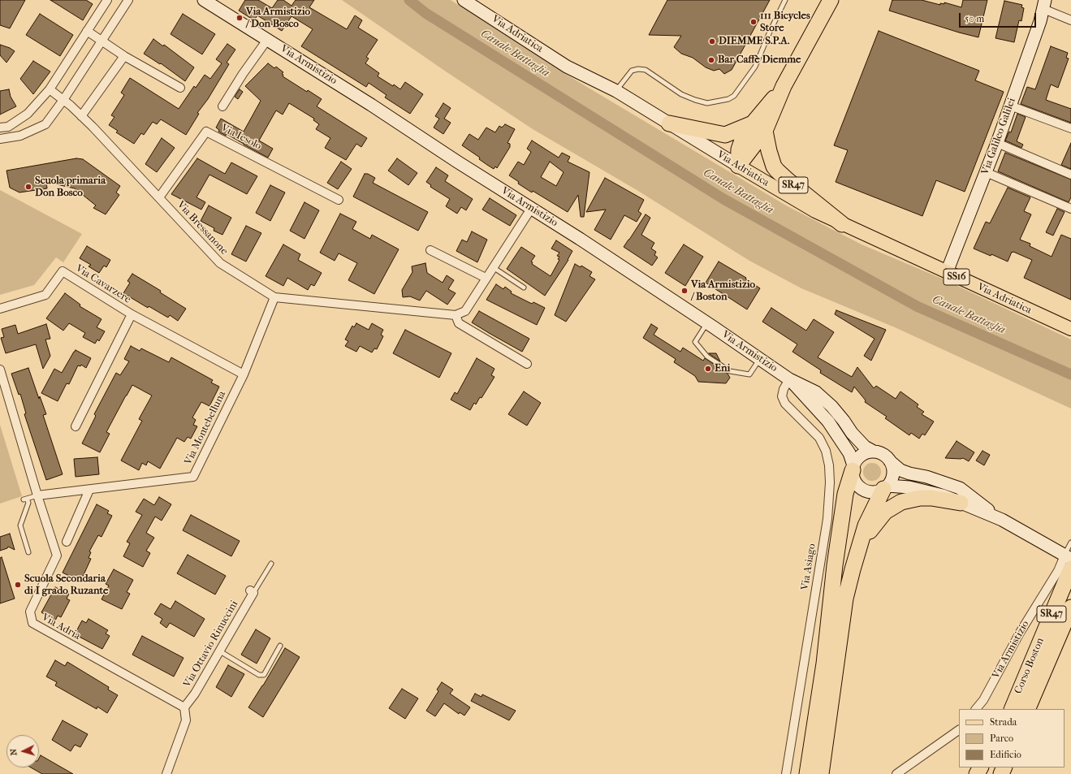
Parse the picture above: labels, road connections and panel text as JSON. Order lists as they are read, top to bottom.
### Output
{
  "streets": {
    "highway": ["SR47", "Corso Boston"],
    "main road": ["Via Adriatica", "SS16"],
    "street": [
      "Via Armistizio",
      "Via Galileo Galilei",
      "Via Iesolo",
      "Via Bressanone",
      "Via Cavarzere",
      "Via Montebelluna",
      "Via Asiago",
      "Via Adria",
      "Via Ottavio Rinuccini"
    ]
  },
  "crossings": [
    ["Via Adriatica", "Via Galileo Galilei"],
    ["Via Adriatica", "SR47"],
    ["Via Armistizio", "Via Asiago"],
    ["Via Armistizio", "Corso Boston"],
    ["Via Iesolo", "Via Bressanone"],
    ["Via Bressanone", "Via Montebelluna"],
    ["Via Cavarzere", "Via Montebelluna"],
    ["Via Montebelluna", "Via Adria"],
    ["Via Adria", "Via Ottavio Rinuccini"]
  ],
  "water": ["Canale Battaglia"],
  "places": [
    "Via Armistizio / Don Bosco",
    "111 Bicycles Store",
    "DIEMME S.P.A.",
    "Bar Caffè Diemme",
    "Scuola primaria Don Bosco",
    "Via Armistizio / Boston",
    "Eni",
    "Scuola Secondaria di I grado Ruzante"
  ],
  "legend": ["Strada", "Parco", "Edificio"],
  "scale_bar": "50 m",
  "north": "left"
}
